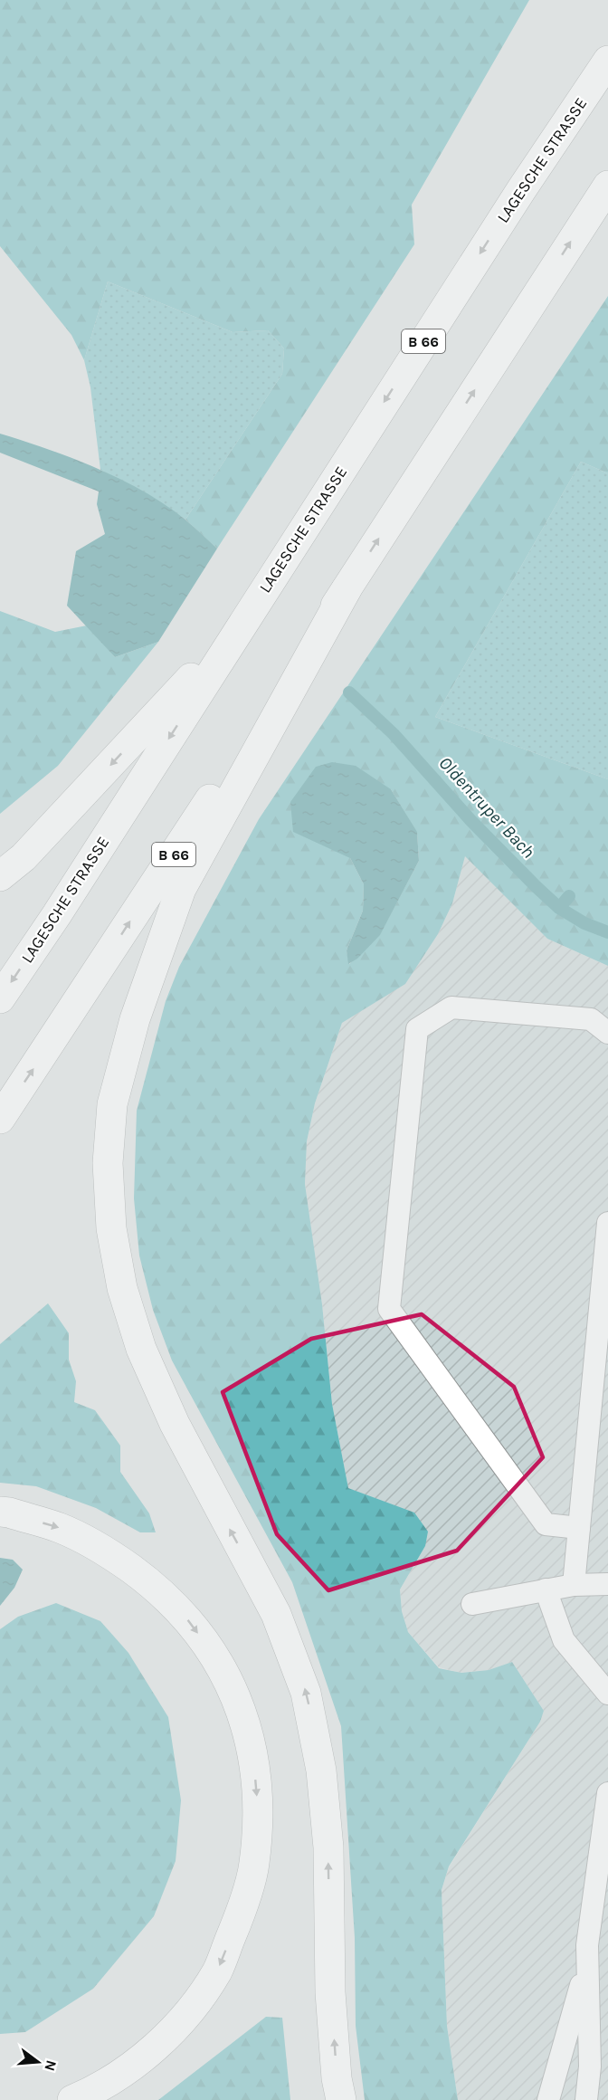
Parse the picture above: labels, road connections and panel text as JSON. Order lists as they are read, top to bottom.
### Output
{
  "streets": {
    "highway": ["LAGESCHE STRASSE", "B 66"]
  },
  "water": ["Oldentruper Bach"],
  "north": "right"
}
